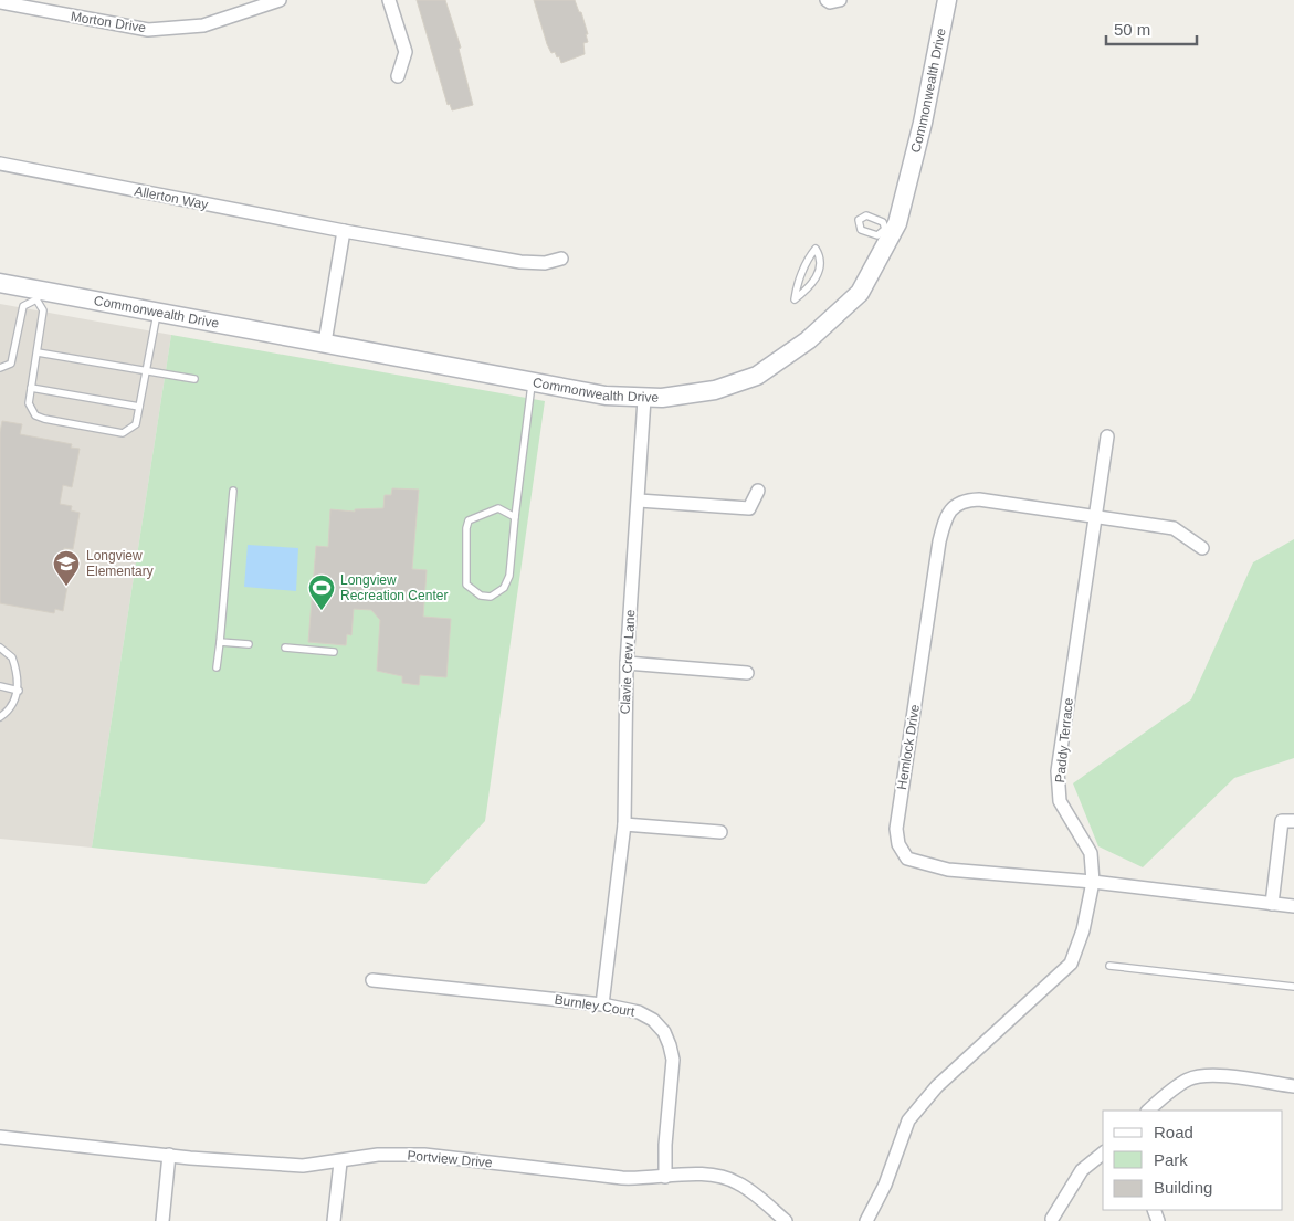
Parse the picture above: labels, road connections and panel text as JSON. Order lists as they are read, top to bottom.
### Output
{
  "streets": {
    "street": [
      "Morton Drive",
      "Commonwealth Drive",
      "Allerton Way",
      "Clavie Crew Lane",
      "Paddy Terrace",
      "Hemlock Drive",
      "Burnley Court",
      "Portview Drive"
    ]
  },
  "crossings": [
    ["Commonwealth Drive", "Clavie Crew Lane"],
    ["Clavie Crew Lane", "Burnley Court"],
    ["Paddy Terrace", "Hemlock Drive"],
    ["Burnley Court", "Portview Drive"]
  ],
  "places": {
    "school or university": ["Longview Elementary"],
    "sports": ["Longview Recreation Center"]
  },
  "legend": ["Road", "Park", "Building"],
  "scale_bar": "50 m"
}
